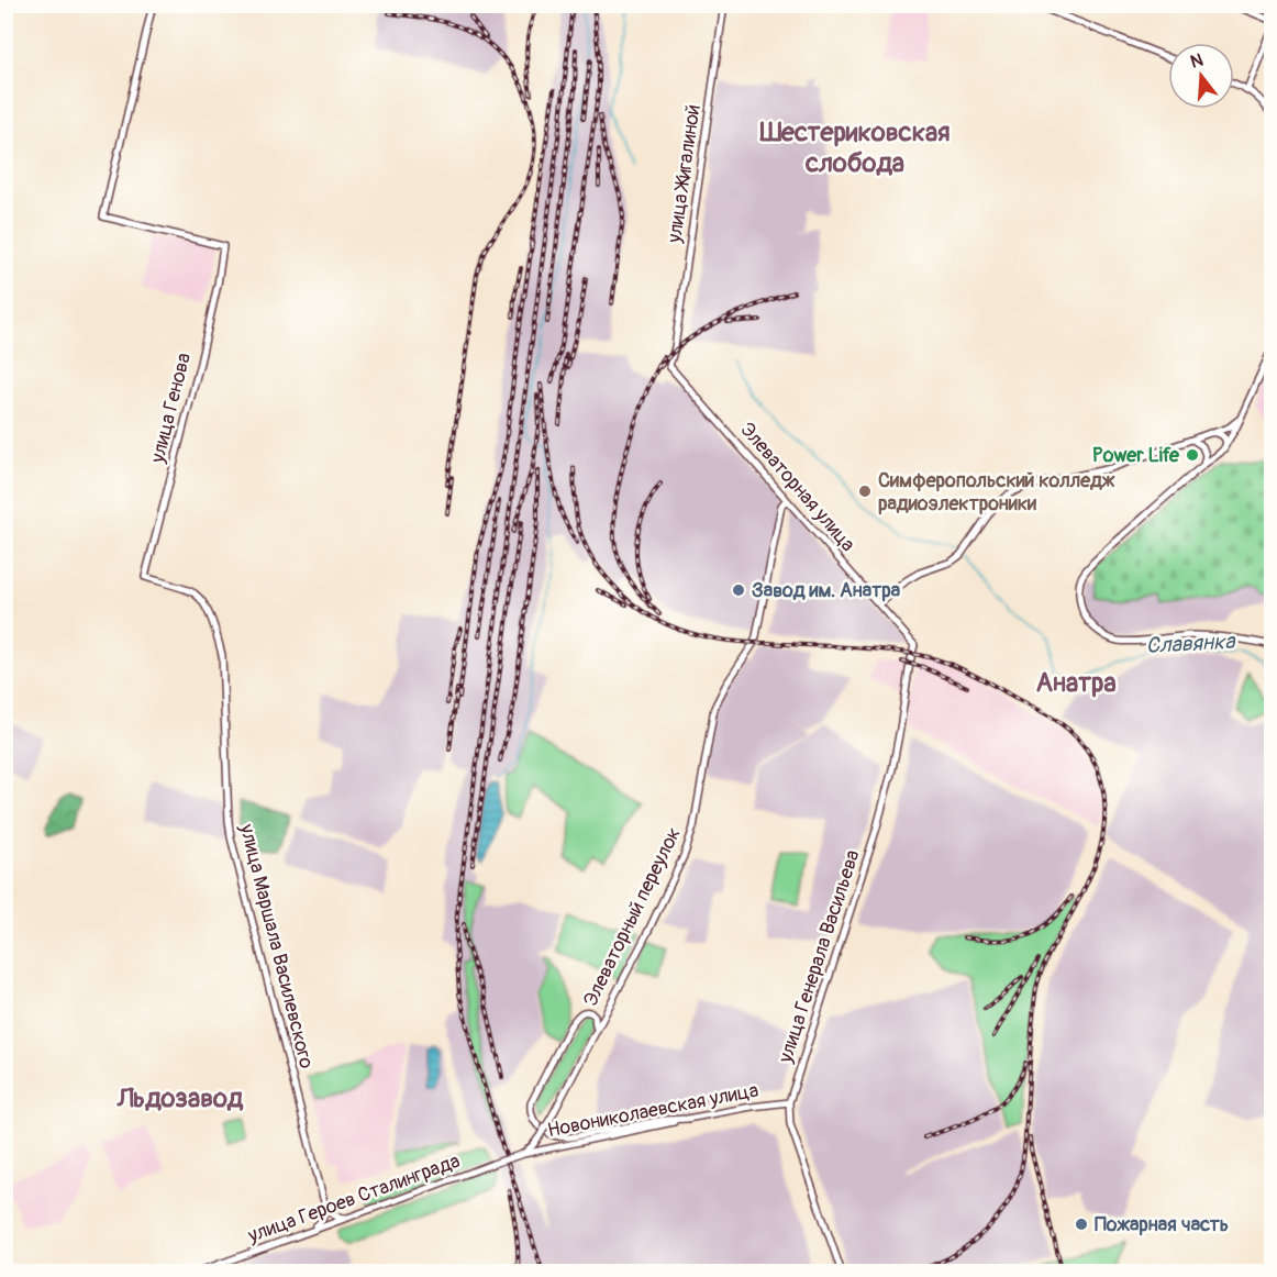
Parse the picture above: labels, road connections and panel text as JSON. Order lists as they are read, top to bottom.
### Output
{
  "streets": {
    "main road": [
      "улица Жигалиной",
      "улица Генова",
      "Элеваторная улица",
      "Элеваторный переулок",
      "улица Маршала Василевского",
      "улица Генерала Васильева",
      "Новониколаевская улица",
      "улица Героев Сталинграда"
    ]
  },
  "crossings": [
    ["улица Жигалиной", "Элеваторная улица"],
    ["улица Генова", "улица Маршала Василевского"],
    ["Элеваторная улица", "Элеваторный переулок"],
    ["Элеваторная улица", "улица Генерала Васильева"],
    ["Элеваторный переулок", "Новониколаевская улица"],
    ["Элеваторный переулок", "улица Героев Сталинграда"],
    ["улица Генерала Васильева", "Новониколаевская улица"],
    ["Новониколаевская улица", "улица Героев Сталинграда"]
  ],
  "districts": ["Шестериковская слобода", "Анатра", "Льдозавод"],
  "water": ["Славянка"],
  "places": [
    "Power Life",
    "Симферопольский колледж радиоэлектроники",
    "Завод им. Анатра",
    "Пожарная часть"
  ],
  "north": "top"
}
